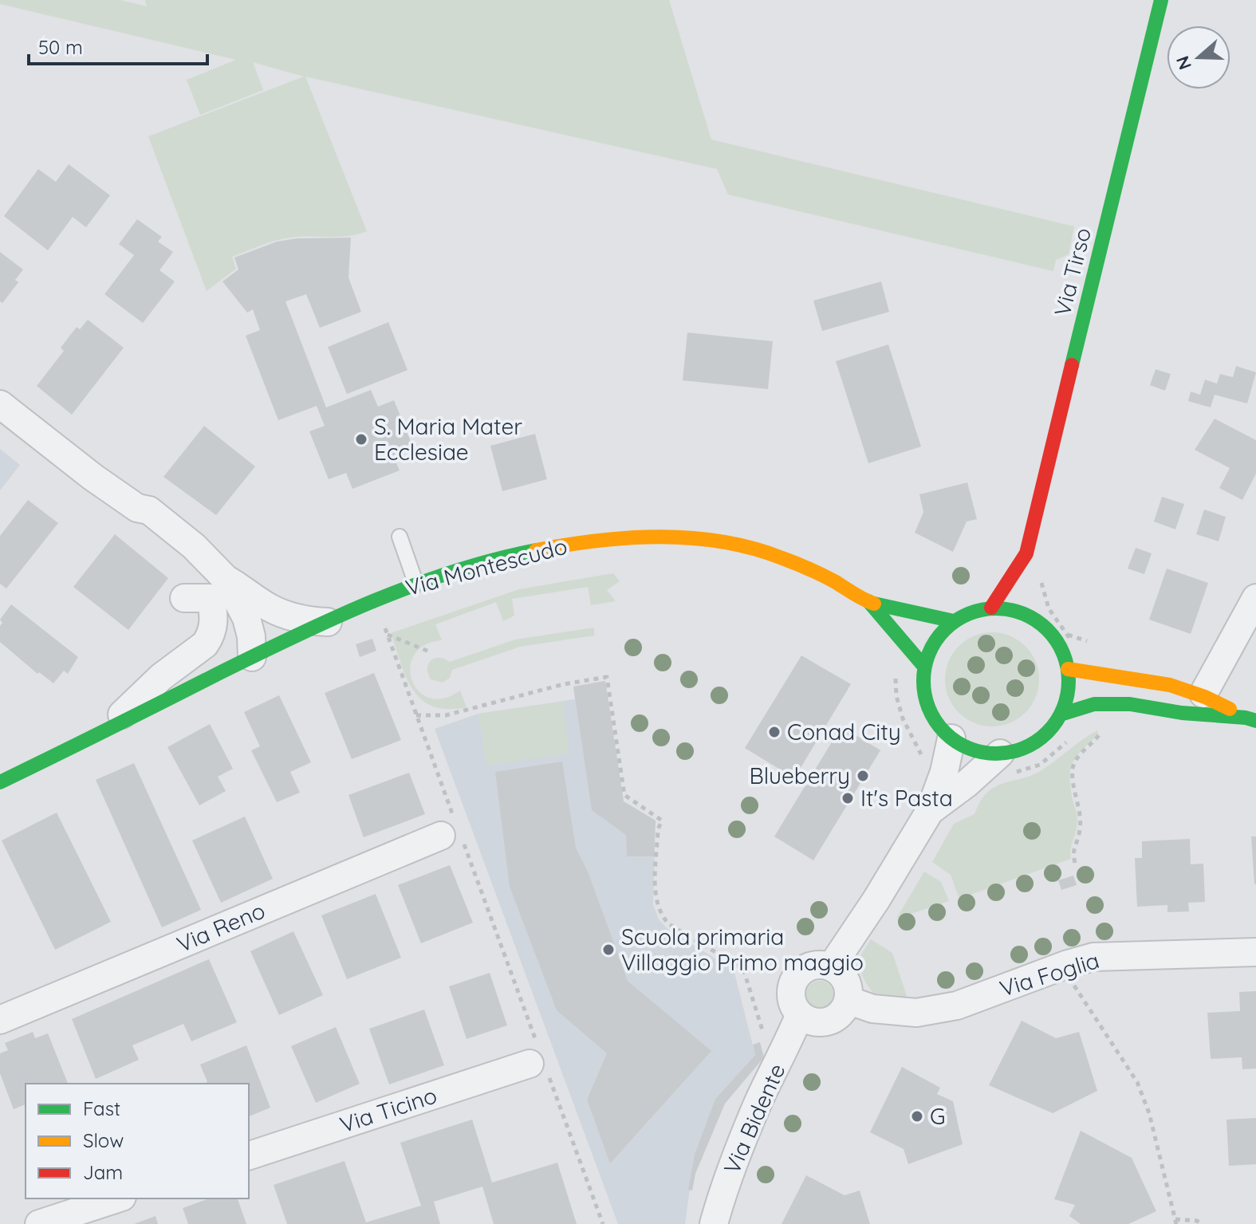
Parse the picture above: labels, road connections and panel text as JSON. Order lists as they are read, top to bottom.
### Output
{
  "streets": {
    "street": [
      "Via Tirso",
      "Via Montescudo",
      "Via Reno",
      "Via Foglia",
      "Via Ticino",
      "Via Bidente"
    ]
  },
  "crossings": [
    ["Via Tirso", "Via Montescudo"],
    ["Via Foglia", "Via Bidente"]
  ],
  "places": [
    "S. Maria Mater Ecclesiae",
    "Conad City",
    "Blueberry",
    "It's Pasta",
    "Scuola primaria Villaggio Primo maggio",
    "G"
  ],
  "legend": ["Fast", "Slow", "Jam"],
  "scale_bar": "50 m",
  "north": "left"
}
